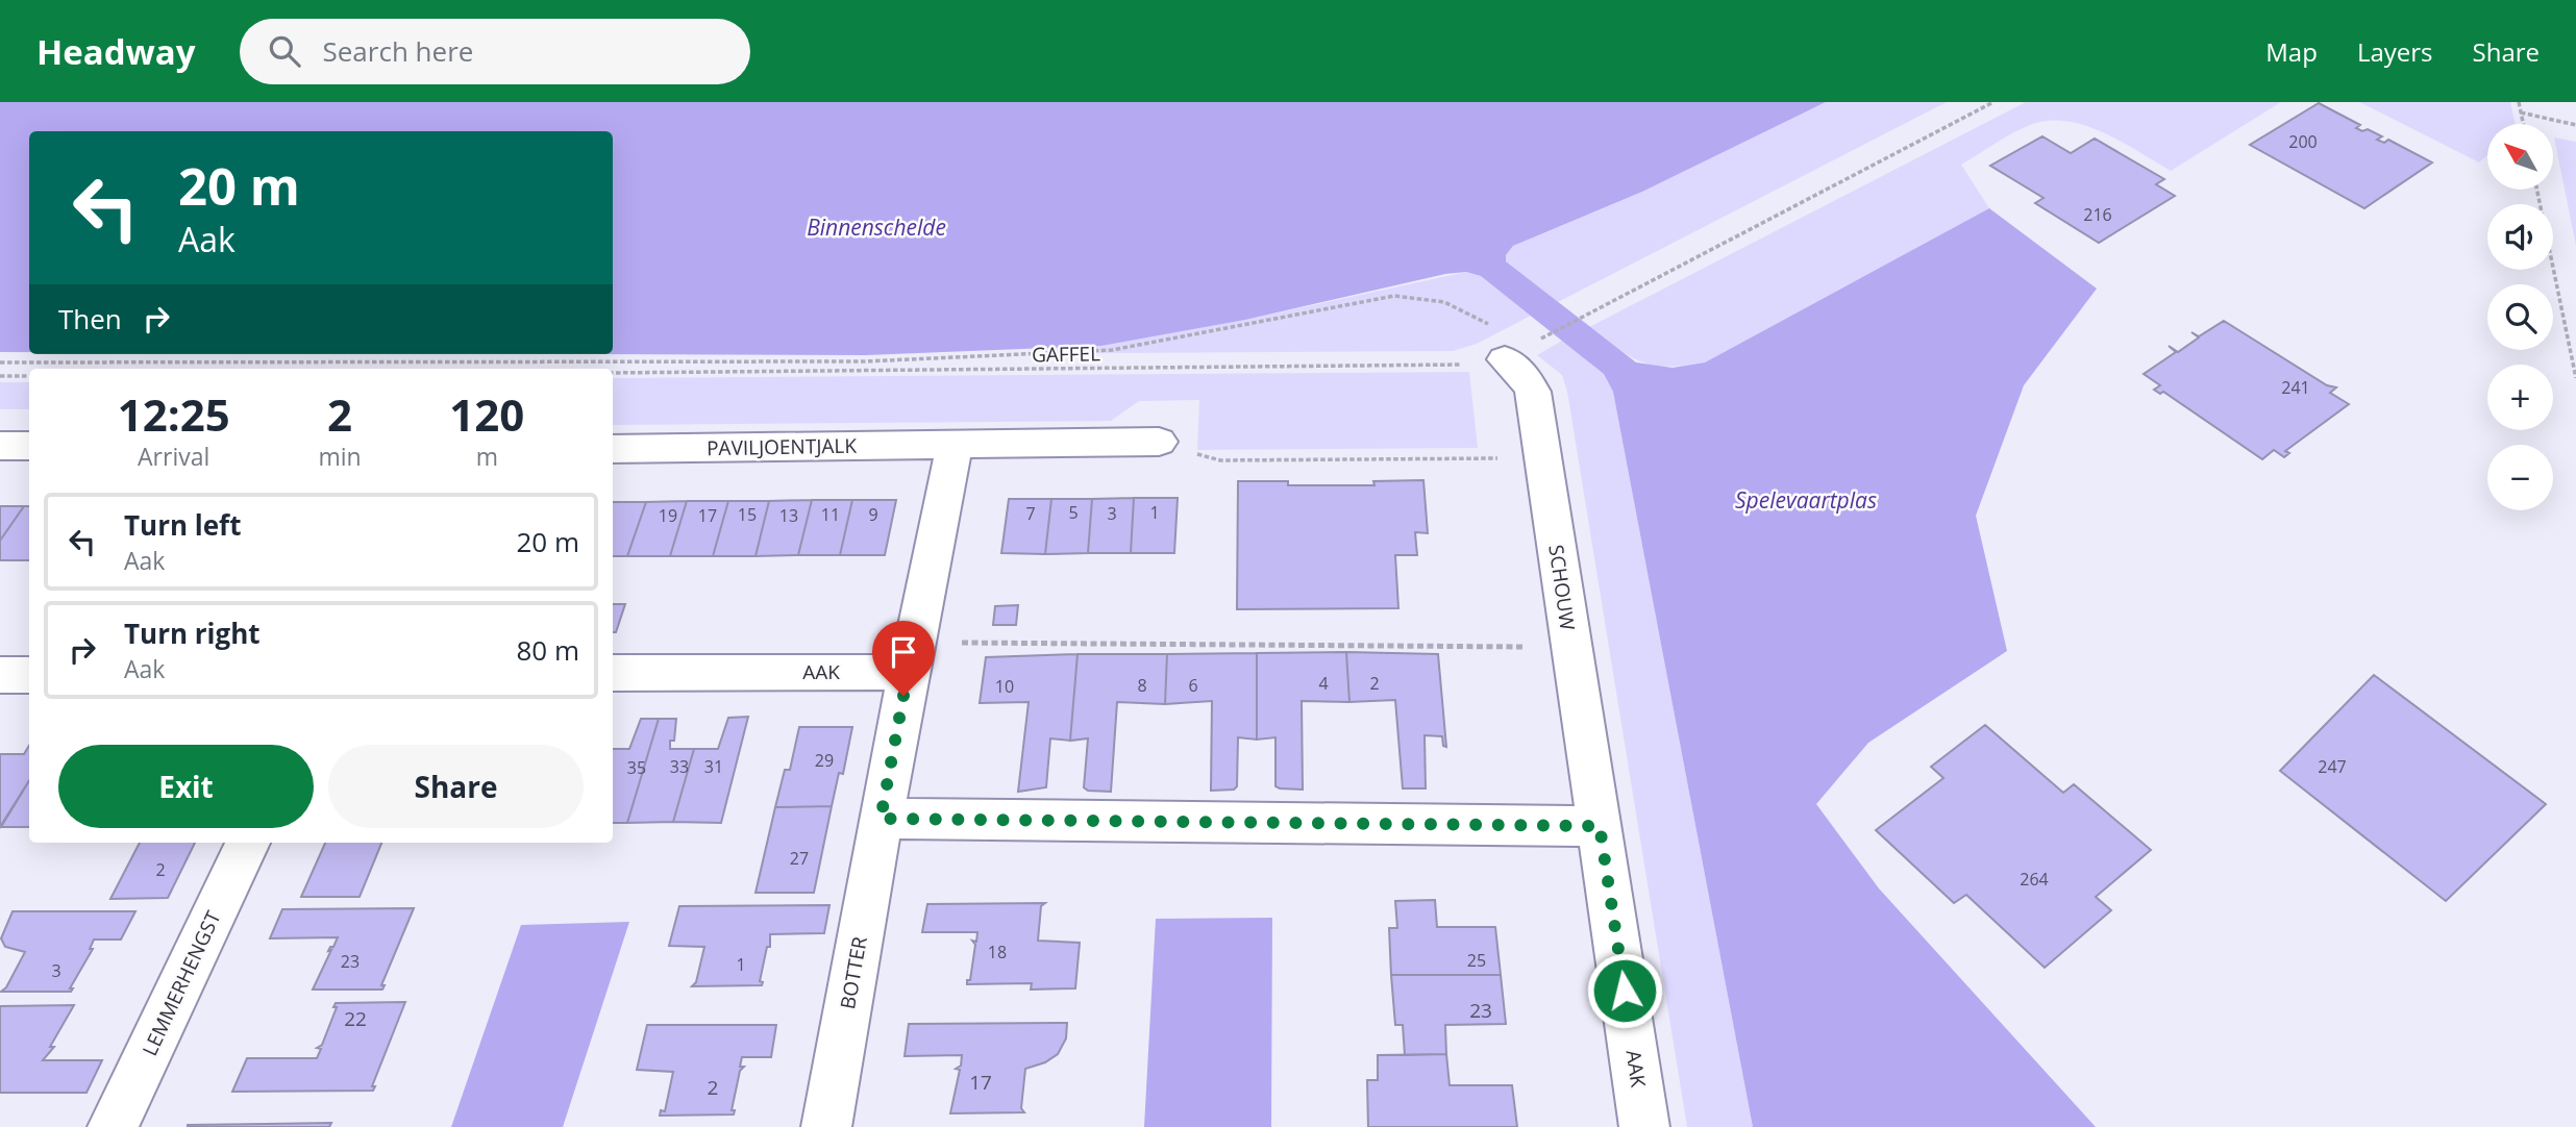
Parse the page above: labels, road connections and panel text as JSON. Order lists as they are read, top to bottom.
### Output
{
  "streets": {
    "street": [
      "PAVILJOENTJALK",
      "SCHOUW",
      "AAK",
      "BOTTER",
      "LEMMERHENGST"
    ],
    "path": ["GAFFEL"]
  },
  "crossings": [
    ["GAFFEL", "SCHOUW"],
    ["SCHOUW", "AAK"]
  ],
  "water": ["Binnenschelde", "Spelevaartplas"],
  "house_numbers": [
    "200",
    "216",
    "241",
    "5",
    "1",
    "7",
    "3",
    "15",
    "11",
    "9",
    "19",
    "17",
    "13",
    "4",
    "2",
    "8",
    "6",
    "10",
    "29",
    "33",
    "31",
    "247",
    "35",
    "27",
    "2",
    "264",
    "18",
    "25",
    "23",
    "1",
    "3",
    "23",
    "22",
    "17",
    "2"
  ],
  "north": "top left",
  "page": {
    "header": "Headway",
    "search": "Search here",
    "nav": ["Map", "Layers", "Share"],
    "map_buttons": ["+", "−"],
    "turn": ["20 m", "Aak"],
    "then": "Then",
    "eta": [
      "12:25",
      "Arrival",
      "2",
      "min",
      "120",
      "m"
    ],
    "list": [
      {
        "name": "Turn left",
        "note": "Aak",
        "value": "20 m"
      },
      {
        "name": "Turn right",
        "note": "Aak",
        "value": "80 m"
      }
    ],
    "buttons": ["Exit", "Share"]
  }
}
